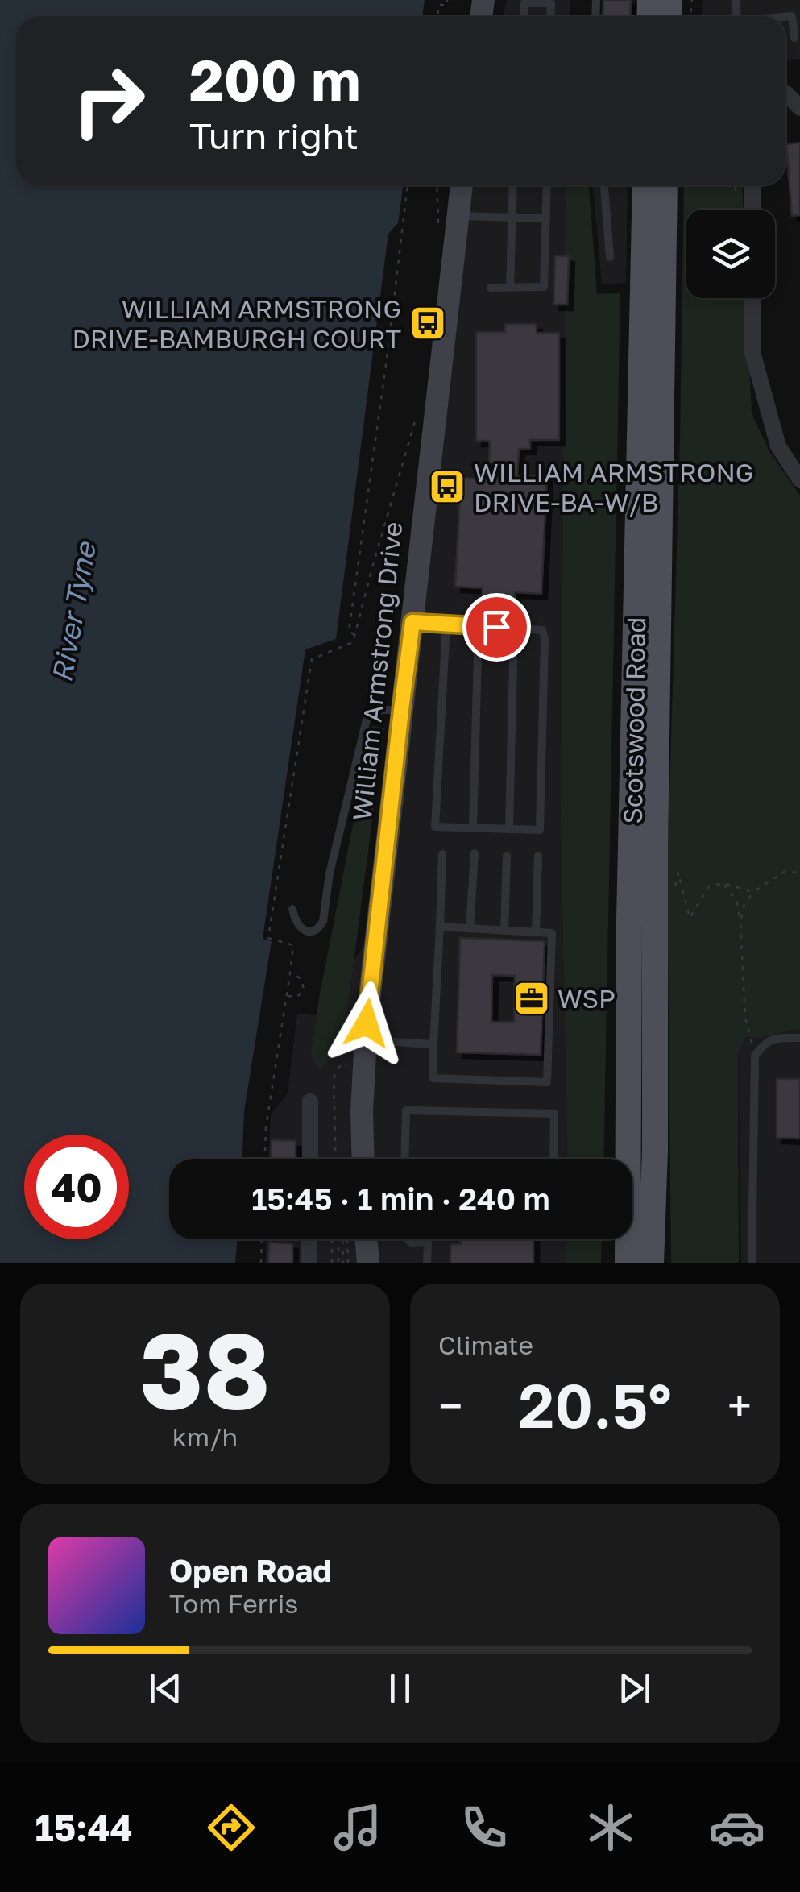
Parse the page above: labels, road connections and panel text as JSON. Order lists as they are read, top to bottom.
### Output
{
  "streets": {
    "main road": ["Scotswood Road"],
    "street": ["William Armstrong Drive"]
  },
  "water": ["River Tyne"],
  "places": {
    "bus stop": ["WILLIAM ARMSTRONG DRIVE-BAMBURGH COURT", "WILLIAM ARMSTRONG DRIVE-BA-W/B"],
    "office": ["WSP"]
  },
  "page": {
    "turn": ["200 m", "Turn right"],
    "limit": "40",
    "trip": "15:45 · 1 min · 240 m",
    "tile": [
      ["38", "km/h"],
      "Climate"
    ],
    "heat": ["−", "20.5°", "+"],
    "song": ["Open Road", "Tom Ferris"],
    "tabs": "15:44"
  }
}
